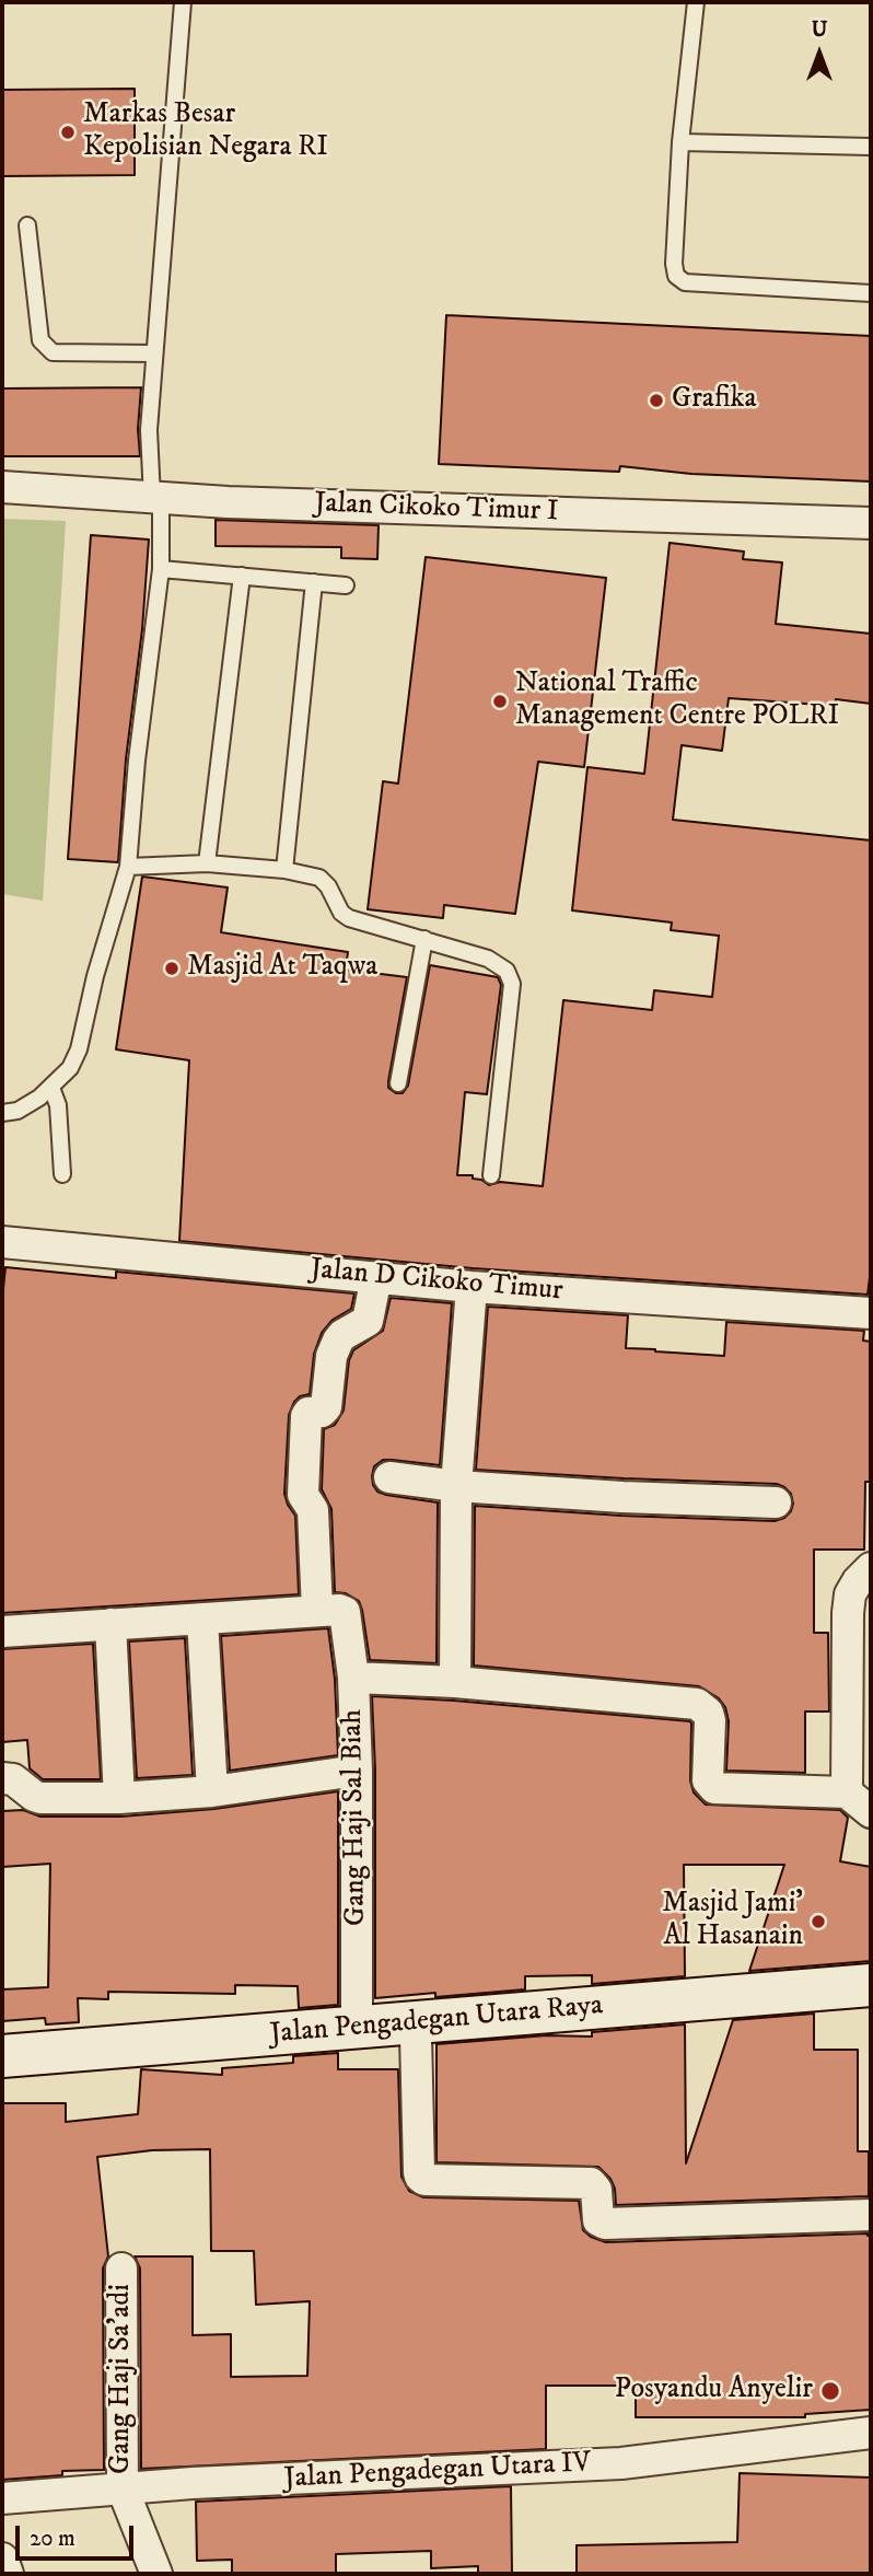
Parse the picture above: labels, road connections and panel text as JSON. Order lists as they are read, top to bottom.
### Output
{
  "streets": {
    "street": [
      "Jalan Cikoko Timur I",
      "Jalan D Cikoko Timur",
      "Gang Haji Sal Biah",
      "Jalan Pengadegan Utara Raya",
      "Gang Haji Sa'adi",
      "Jalan Pengadegan Utara IV"
    ]
  },
  "crossings": [
    ["Jalan D Cikoko Timur", "Gang Haji Sal Biah"],
    ["Gang Haji Sal Biah", "Jalan Pengadegan Utara Raya"],
    ["Gang Haji Sa'adi", "Jalan Pengadegan Utara IV"]
  ],
  "places": [
    "Markas Besar Kepolisian Negara RI",
    "Grafika",
    "National Traffic Management Centre POLRI",
    "Masjid At Taqwa",
    "Masjid Jami' Al Hasanain",
    "Posyandu Anyelir"
  ],
  "scale_bar": "20 m",
  "north": "top"
}
